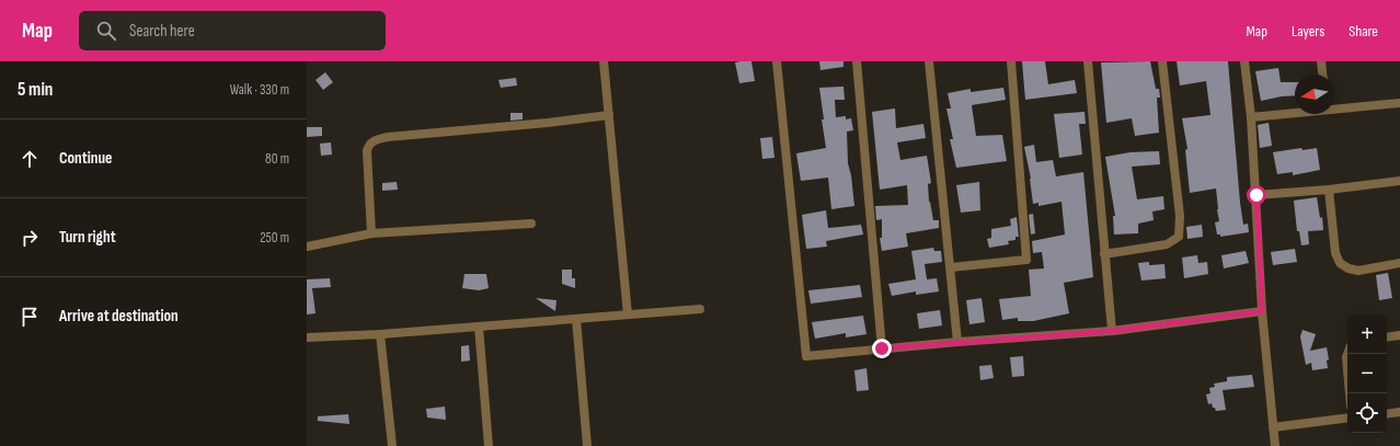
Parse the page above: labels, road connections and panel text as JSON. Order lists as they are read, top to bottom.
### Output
{
  "north": "left",
  "page": {
    "header": "Map",
    "search": "Search here",
    "nav": ["Map", "Layers", "Share"],
    "heading": ["5 min", "Walk · 330 m"],
    "list": [
      ["Continue", "80 m"],
      ["Turn right", "250 m"],
      "Arrive at destination"
    ],
    "map_buttons": ["+", "−"]
  }
}
